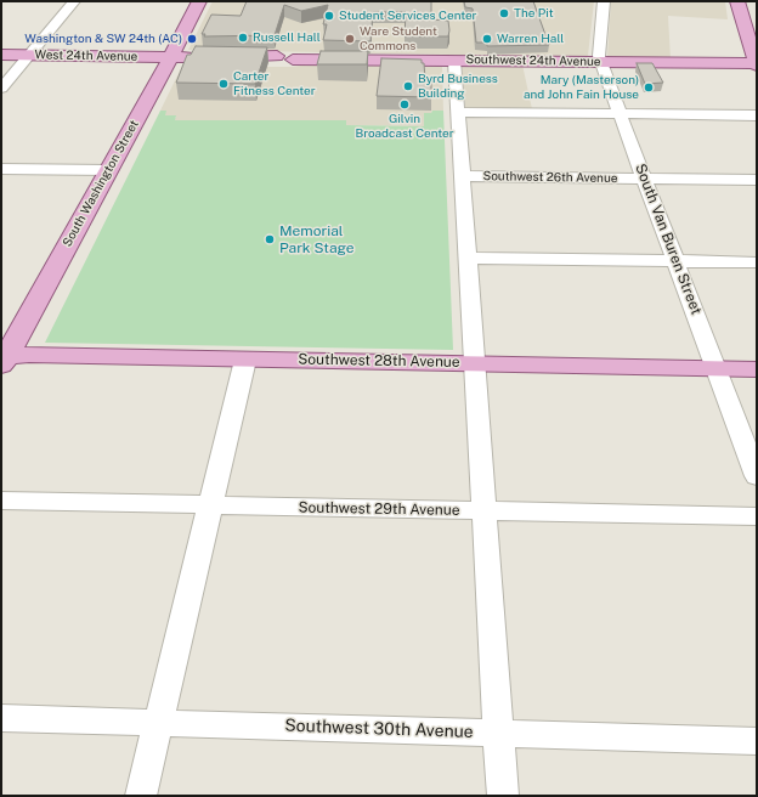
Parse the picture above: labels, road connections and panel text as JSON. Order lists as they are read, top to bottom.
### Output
{
  "streets": {
    "main road": [
      "West 24th Avenue",
      "Southwest 24th Avenue",
      "South Washington Street",
      "Southwest 28th Avenue"
    ],
    "street": [
      "Southwest 26th Avenue",
      "South Van Buren Street",
      "Southwest 29th Avenue",
      "Southwest 30th Avenue"
    ]
  },
  "crossings": [
    ["West 24th Avenue", "Southwest 24th Avenue"],
    ["West 24th Avenue", "South Washington Street"],
    ["Southwest 24th Avenue", "South Washington Street"],
    ["Southwest 24th Avenue", "South Van Buren Street"],
    ["Southwest 26th Avenue", "South Van Buren Street"],
    ["South Washington Street", "Southwest 28th Avenue"],
    ["South Van Buren Street", "Southwest 28th Avenue"]
  ],
  "places": [
    "The Pit",
    "Student Services Center",
    "Russell Hall",
    "Washington & SW 24th (AC)",
    "Ware Student Commons",
    "Warren Hall",
    "Carter Fitness Center",
    "Byrd Business Building",
    "Mary (Masterson) and John Fain House",
    "Gilvin Broadcast Center",
    "Memorial Park Stage"
  ]
}
